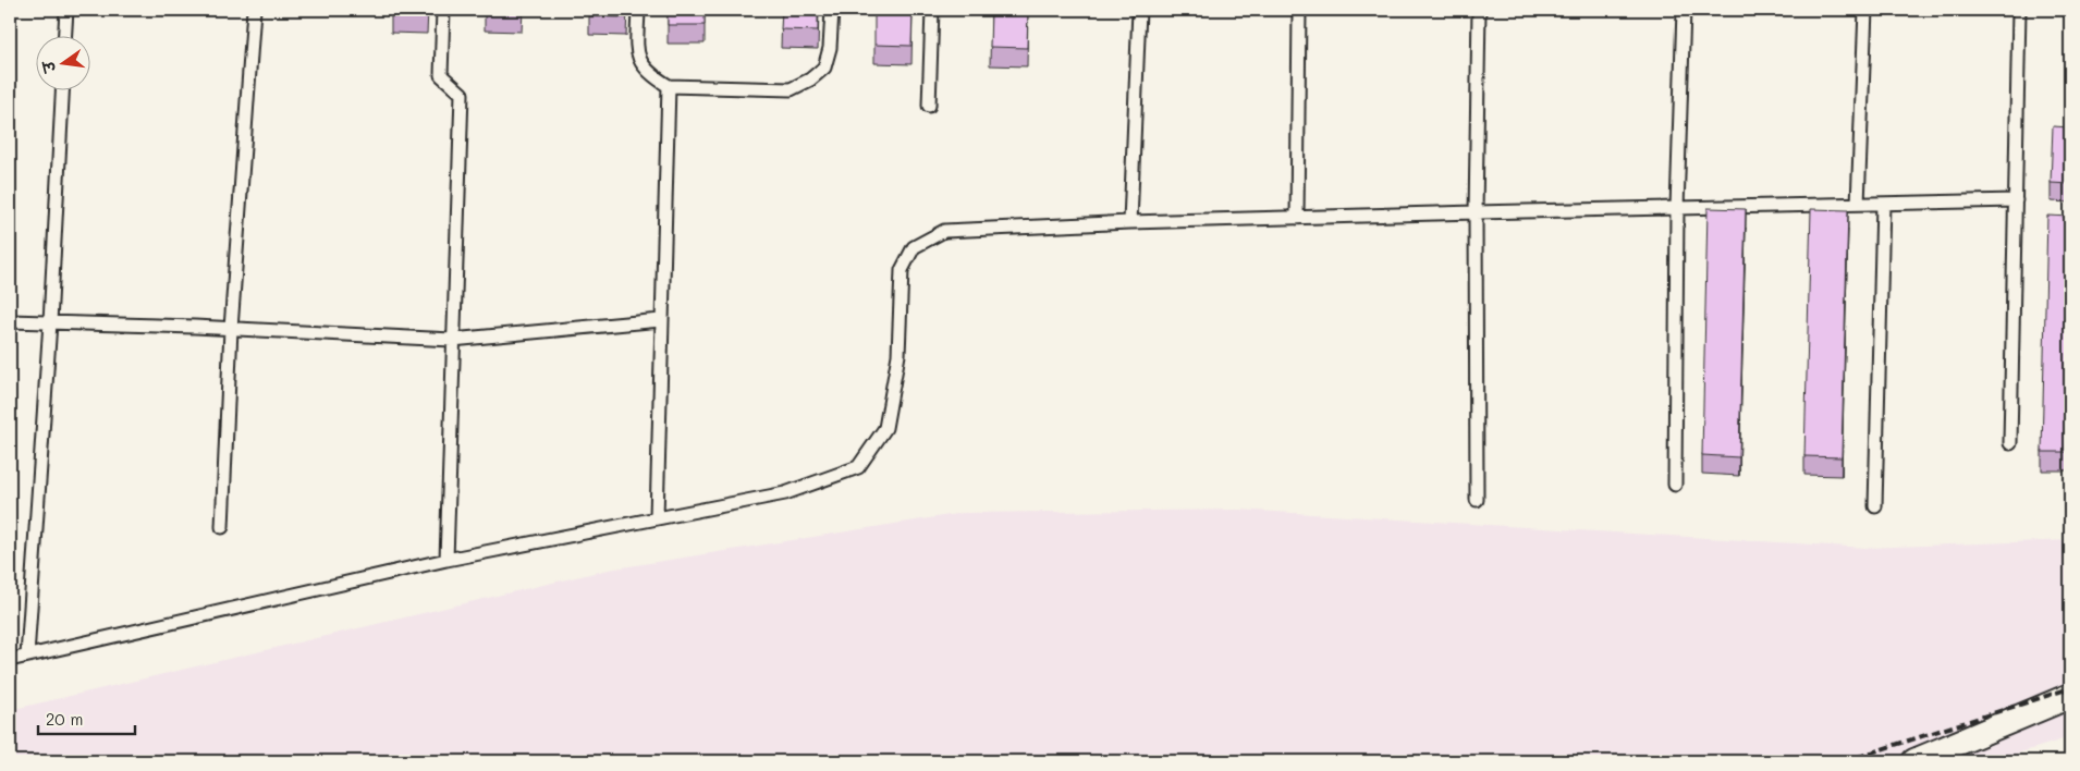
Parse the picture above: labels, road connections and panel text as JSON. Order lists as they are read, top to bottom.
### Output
{
  "scale_bar": "20 m",
  "north": "left"
}
